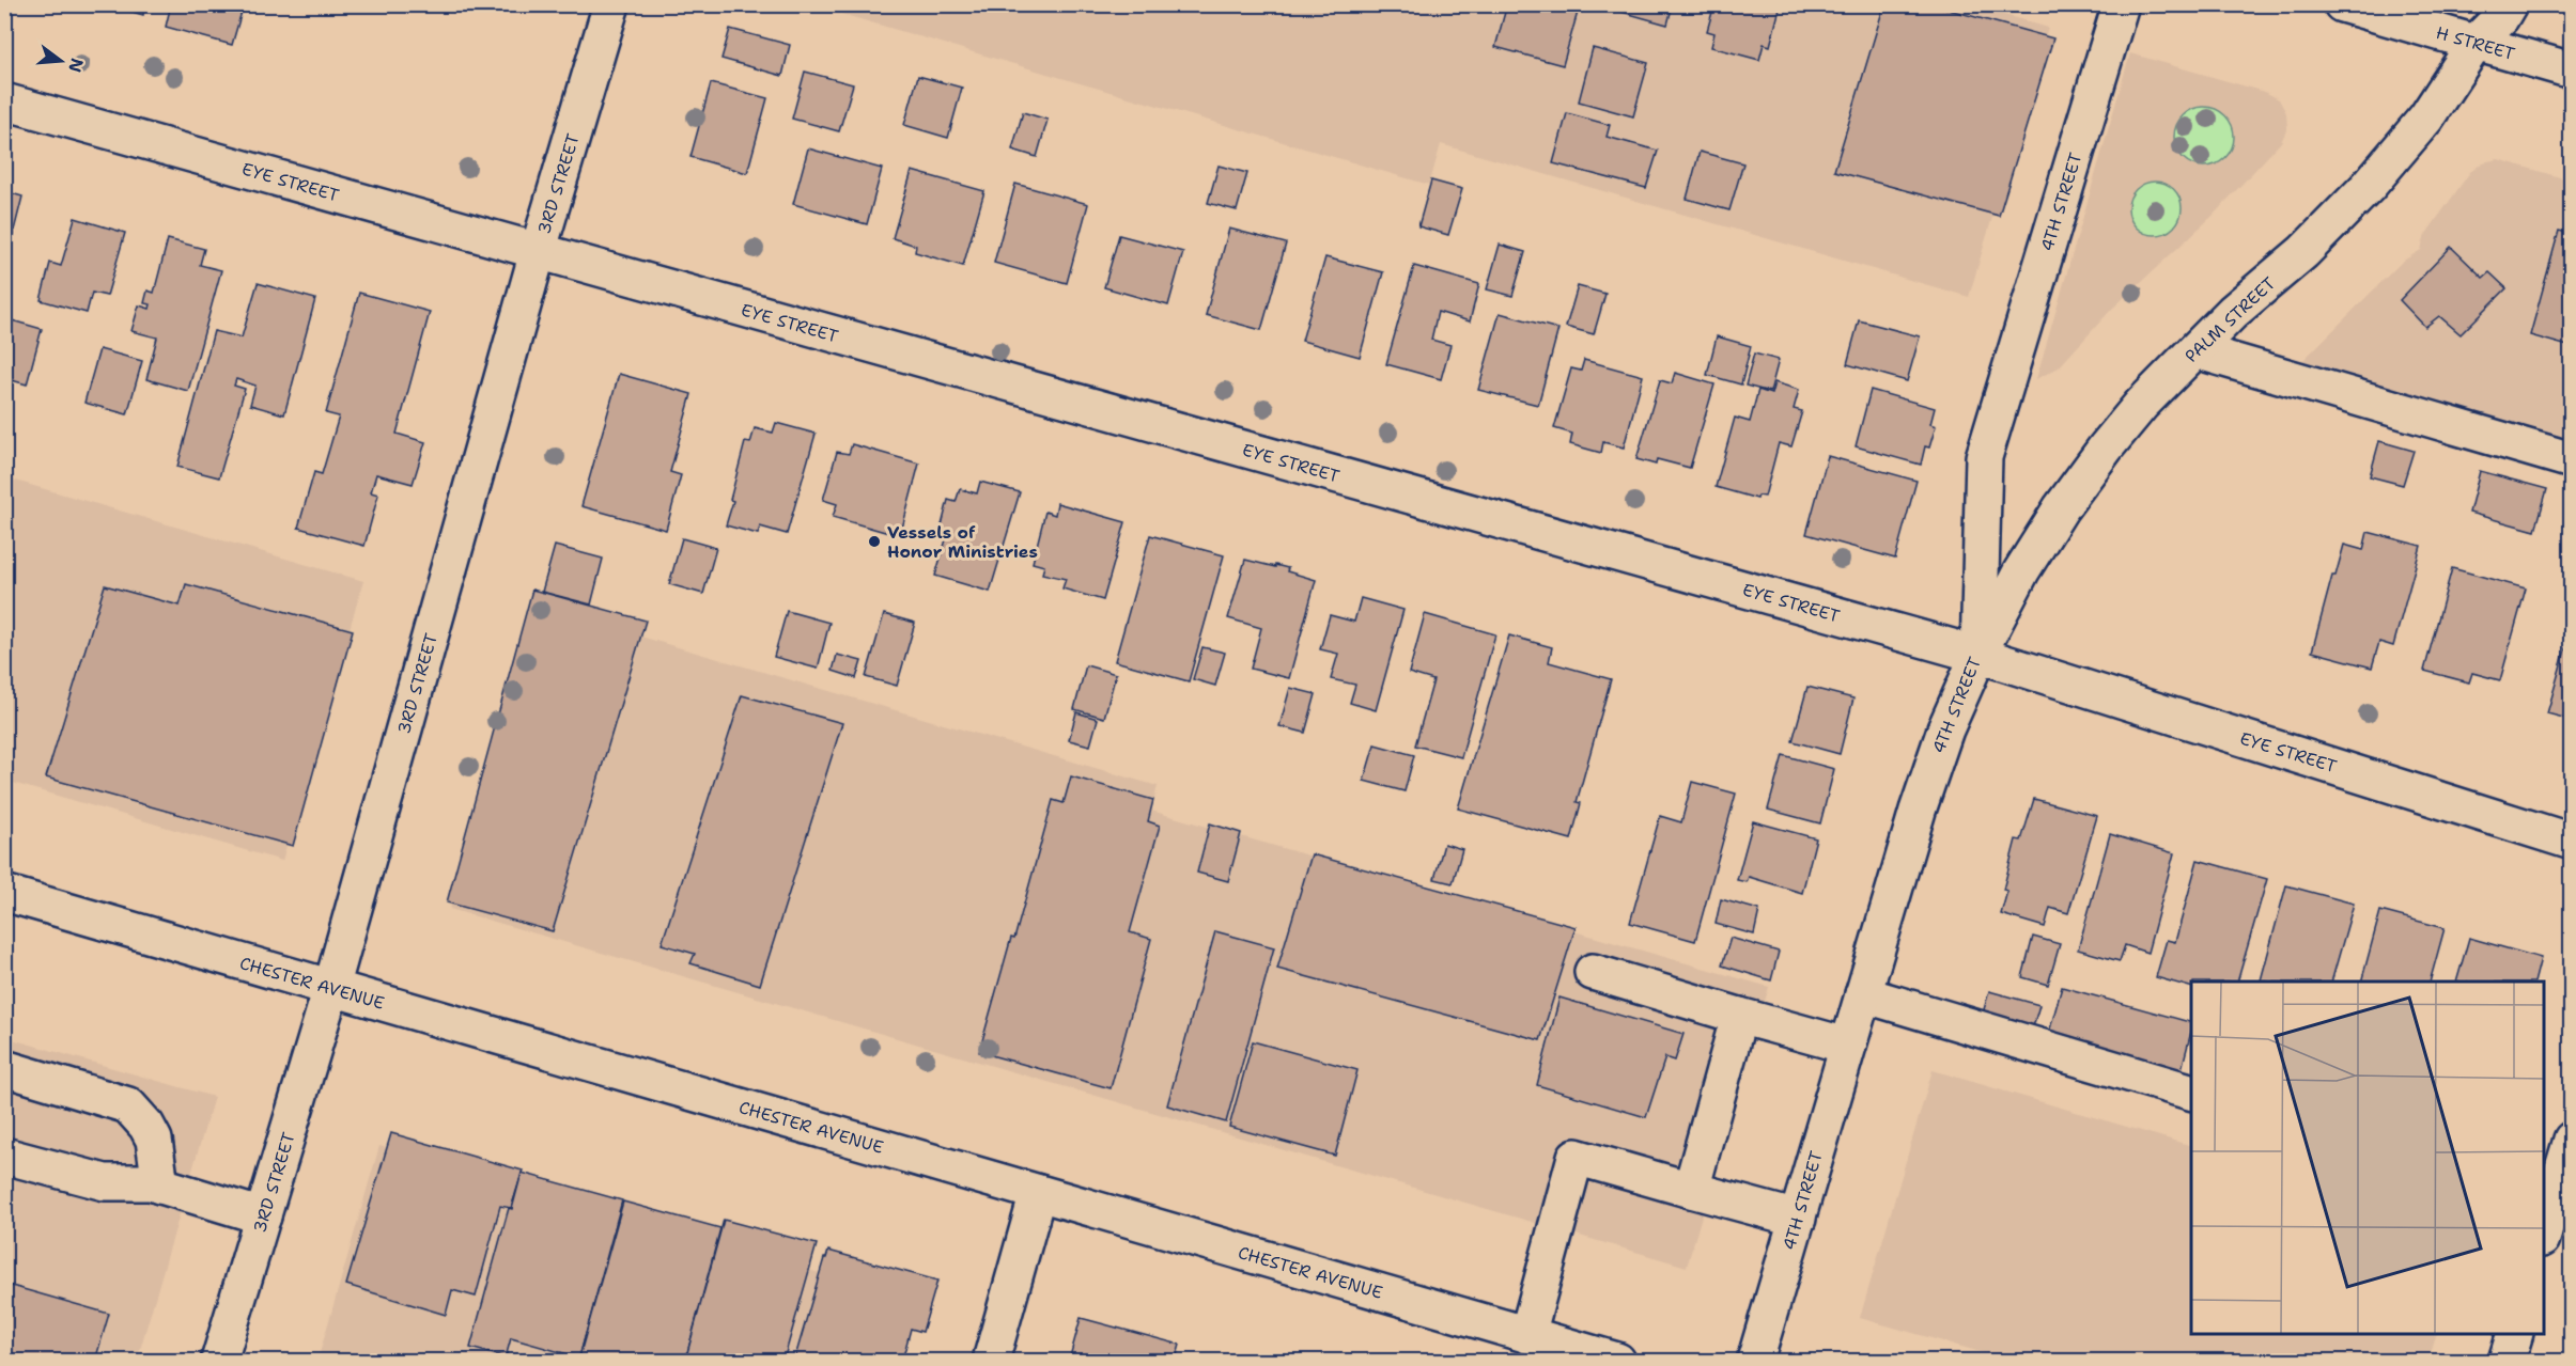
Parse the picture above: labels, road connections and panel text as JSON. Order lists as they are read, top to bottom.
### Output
{
  "streets": {
    "street": [
      "H STREET",
      "EYE STREET",
      "3RD STREET",
      "4TH STREET",
      "PALM STREET",
      "CHESTER AVENUE"
    ]
  },
  "crossings": [
    ["H STREET", "PALM STREET"],
    ["EYE STREET", "3RD STREET"],
    ["EYE STREET", "4TH STREET"],
    ["EYE STREET", "PALM STREET"],
    ["3RD STREET", "CHESTER AVENUE"],
    ["4TH STREET", "PALM STREET"]
  ],
  "places": ["Vessels of Honor Ministries"],
  "north": "right"
}
